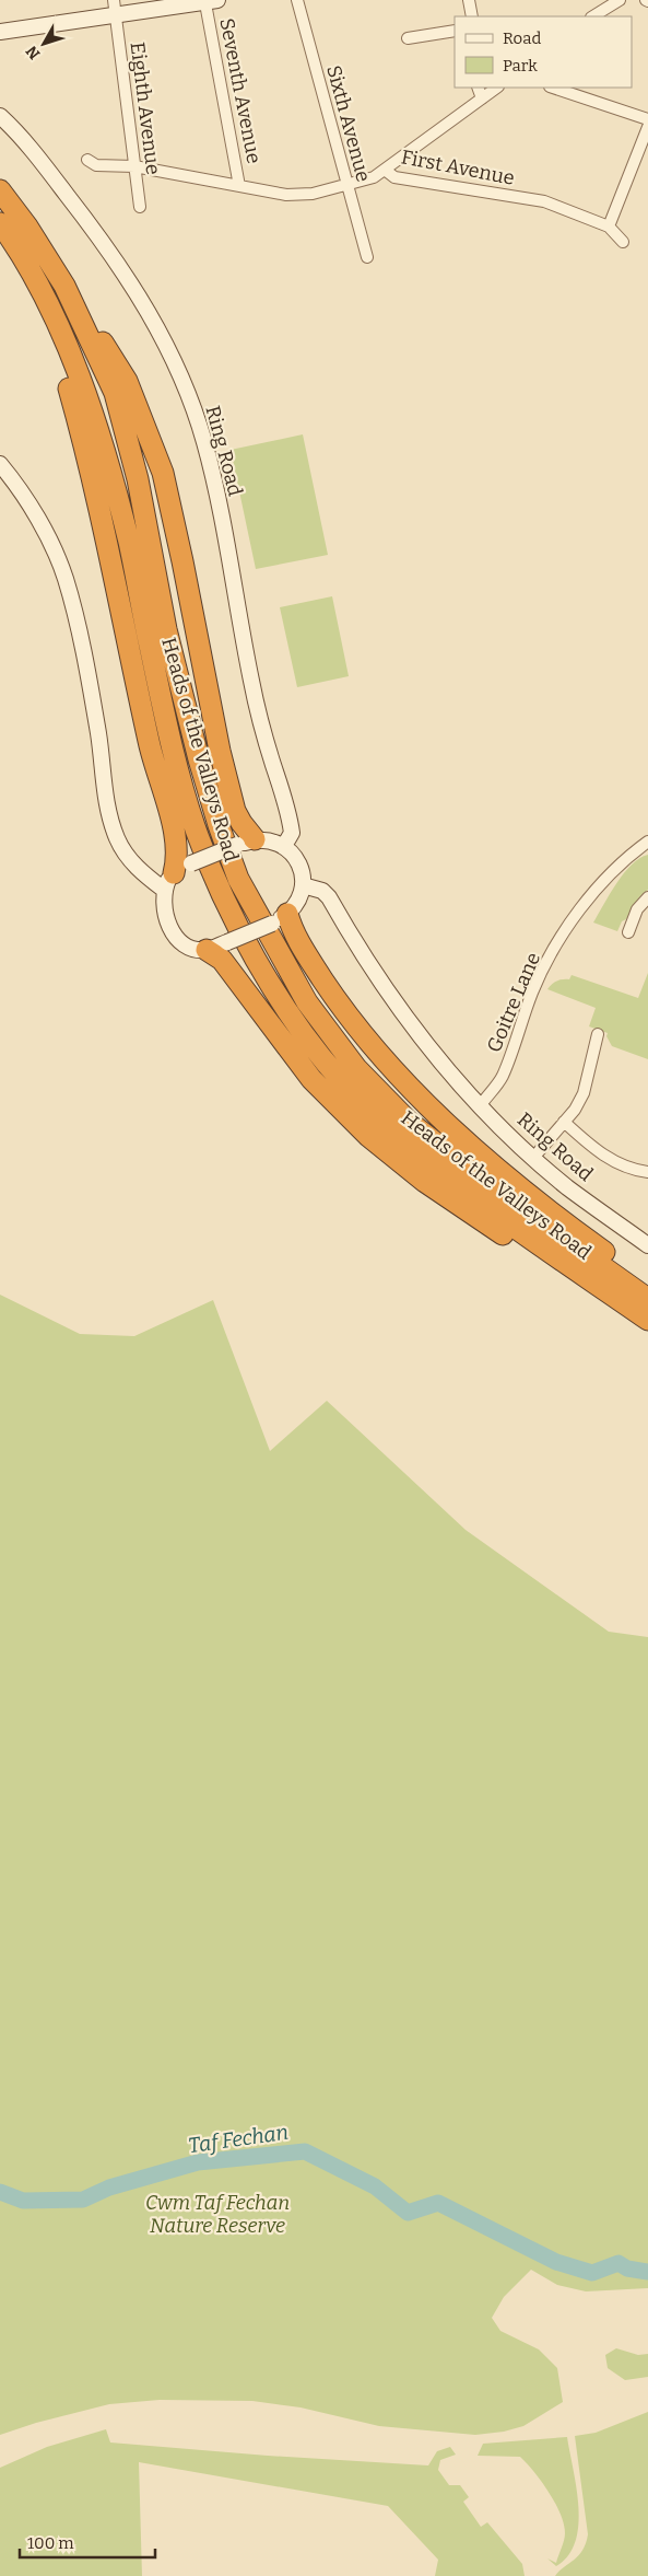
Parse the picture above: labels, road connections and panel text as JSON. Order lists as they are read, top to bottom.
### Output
{
  "streets": {
    "highway": ["Heads of the Valleys Road"],
    "street": [
      "Seventh Avenue",
      "Eighth Avenue",
      "Sixth Avenue",
      "First Avenue",
      "Ring Road",
      "Goitre Lane"
    ]
  },
  "crossings": [
    ["Seventh Avenue", "First Avenue"],
    ["Eighth Avenue", "First Avenue"],
    ["Sixth Avenue", "First Avenue"],
    ["Ring Road", "Goitre Lane"]
  ],
  "water": ["Taf Fechan"],
  "parks": ["Cwm Taf Fechan Nature Reserve"],
  "legend": ["Road", "Park"],
  "scale_bar": "100 m",
  "north": "bottom left"
}
